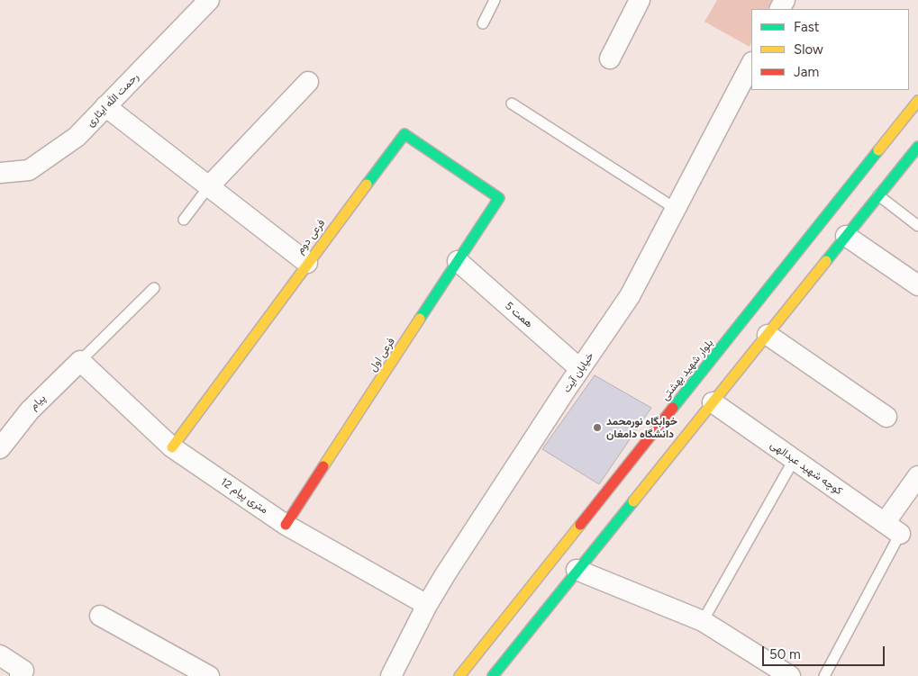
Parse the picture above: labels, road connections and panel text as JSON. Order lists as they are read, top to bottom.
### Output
{
  "streets": {
    "main road": ["فرعی دوم", "فرعی اول", "بلوار شهید بهشتی"],
    "street": [
      "رحمت الله ایثاری",
      "5 همت",
      "خیابان آیت",
      "پیام",
      "کوچه شهید عبدالهی",
      "12 متری پیام"
    ]
  },
  "crossings": [
    ["فرعی دوم", "فرعی اول"],
    ["فرعی دوم", "12 متری پیام"],
    ["5 همت", "فرعی اول"],
    ["5 همت", "خیابان آیت"],
    ["فرعی اول", "12 متری پیام"],
    ["خیابان آیت", "12 متری پیام"],
    ["پیام", "12 متری پیام"]
  ],
  "places": ["خوابگاه نورمحمد دانشگاه دامغان"],
  "legend": ["Fast", "Slow", "Jam"],
  "scale_bar": "50 m"
}
